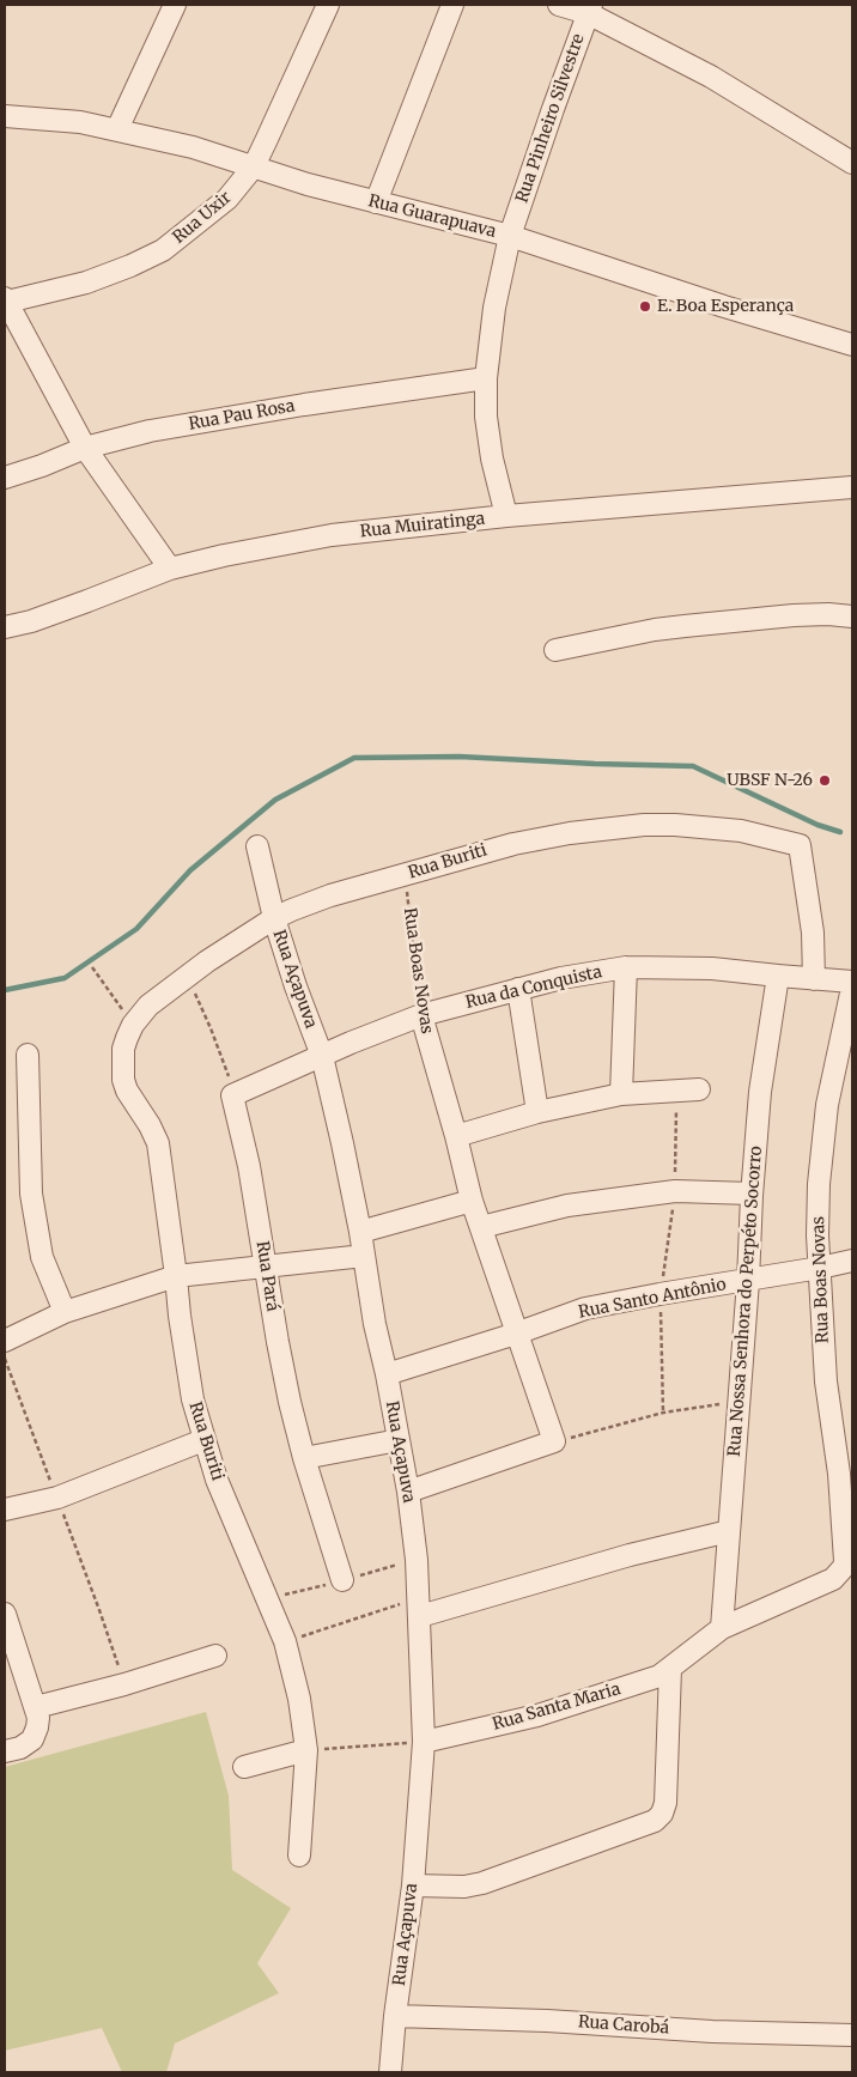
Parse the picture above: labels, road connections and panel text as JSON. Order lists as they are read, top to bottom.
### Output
{
  "streets": {
    "street": [
      "Rua Pinheiro Silvestre",
      "Rua Guarapuava",
      "Rua Uxir",
      "Rua Pau Rosa",
      "Rua Muiratinga",
      "Rua Buriti",
      "Rua Boas Novas",
      "Rua Açapuva",
      "Rua da Conquista",
      "Rua Pará",
      "Rua Santo Antônio",
      "Rua Nossa Senhora do Perpéto Socorro",
      "Rua Santa Maria",
      "Rua Carobá"
    ]
  },
  "crossings": [
    ["Rua Pinheiro Silvestre", "Rua Guarapuava"],
    ["Rua Pinheiro Silvestre", "Rua Pau Rosa"],
    ["Rua Pinheiro Silvestre", "Rua Muiratinga"],
    ["Rua Guarapuava", "Rua Uxir"],
    ["Rua Buriti", "Rua Boas Novas"],
    ["Rua Buriti", "Rua Açapuva"],
    ["Rua Buriti", "Rua da Conquista"],
    ["Rua Boas Novas", "Rua da Conquista"],
    ["Rua Boas Novas", "Rua Santo Antônio"],
    ["Rua Boas Novas", "Rua Santa Maria"],
    ["Rua Açapuva", "Rua da Conquista"],
    ["Rua Açapuva", "Rua Santo Antônio"],
    ["Rua Açapuva", "Rua Santa Maria"],
    ["Rua Açapuva", "Rua Carobá"],
    ["Rua da Conquista", "Rua Pará"],
    ["Rua da Conquista", "Rua Nossa Senhora do Perpéto Socorro"],
    ["Rua Santo Antônio", "Rua Nossa Senhora do Perpéto Socorro"],
    ["Rua Nossa Senhora do Perpéto Socorro", "Rua Santa Maria"]
  ],
  "places": ["E. Boa Esperança", "UBSF N-26"]
}
